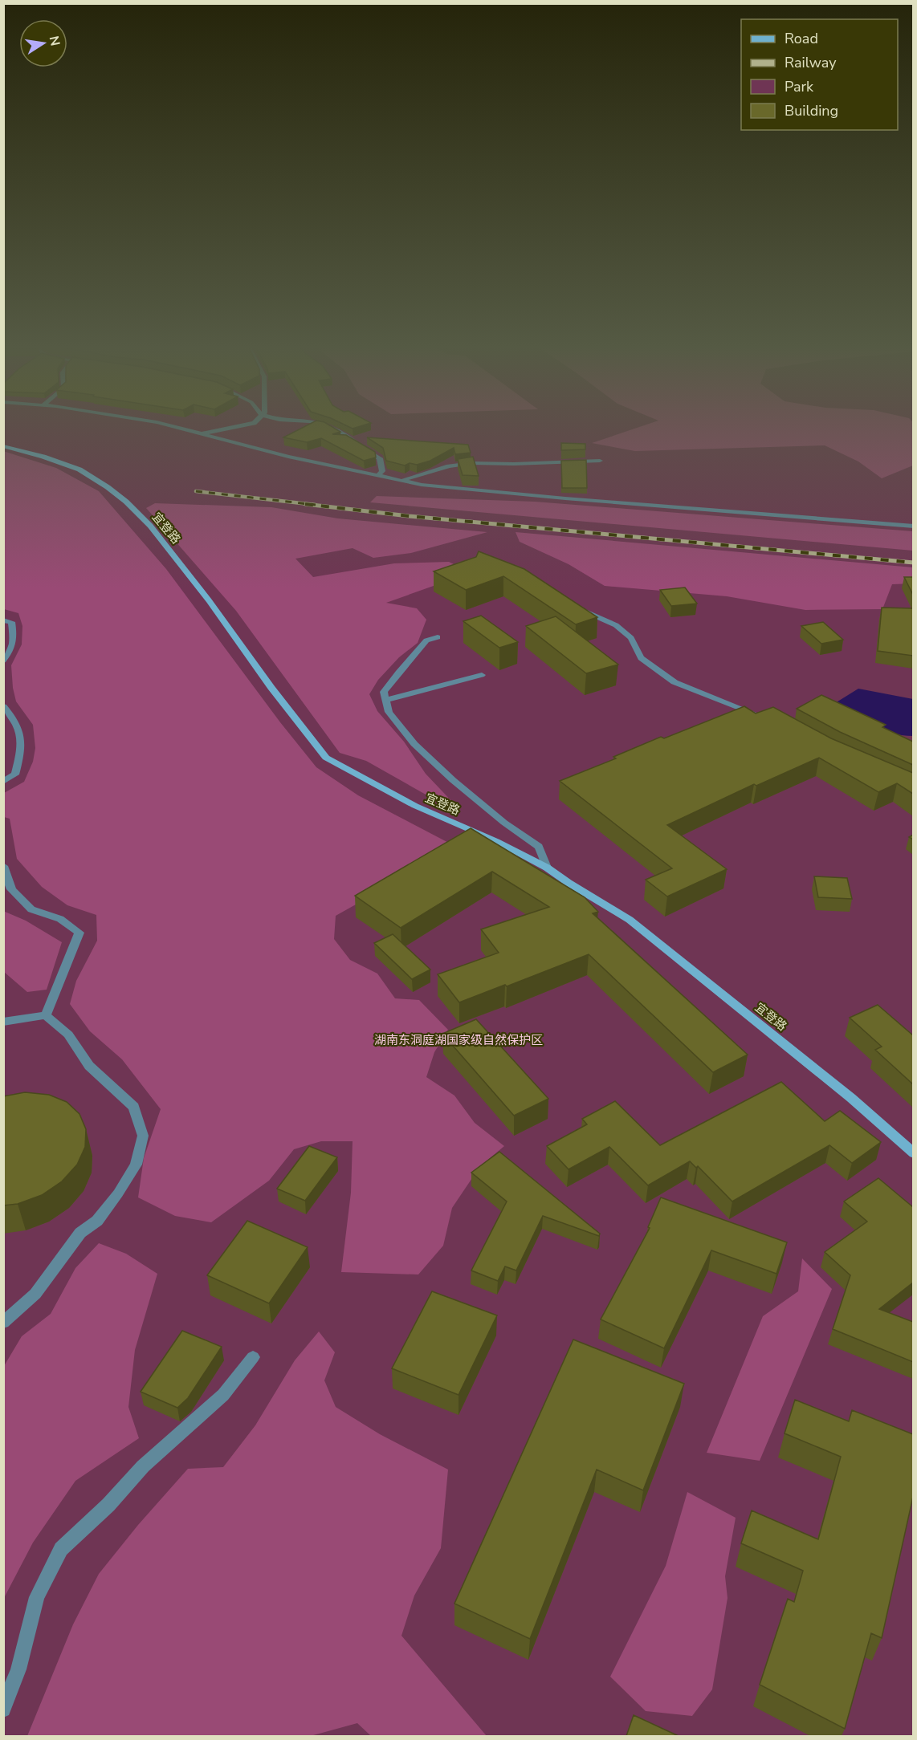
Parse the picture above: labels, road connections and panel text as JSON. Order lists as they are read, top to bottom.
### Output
{
  "streets": {
    "street": ["宜登路"]
  },
  "parks": ["湖南东洞庭湖国家级自然保护区"],
  "legend": [
    "Road",
    "Railway",
    "Park",
    "Building"
  ],
  "north": "right"
}
